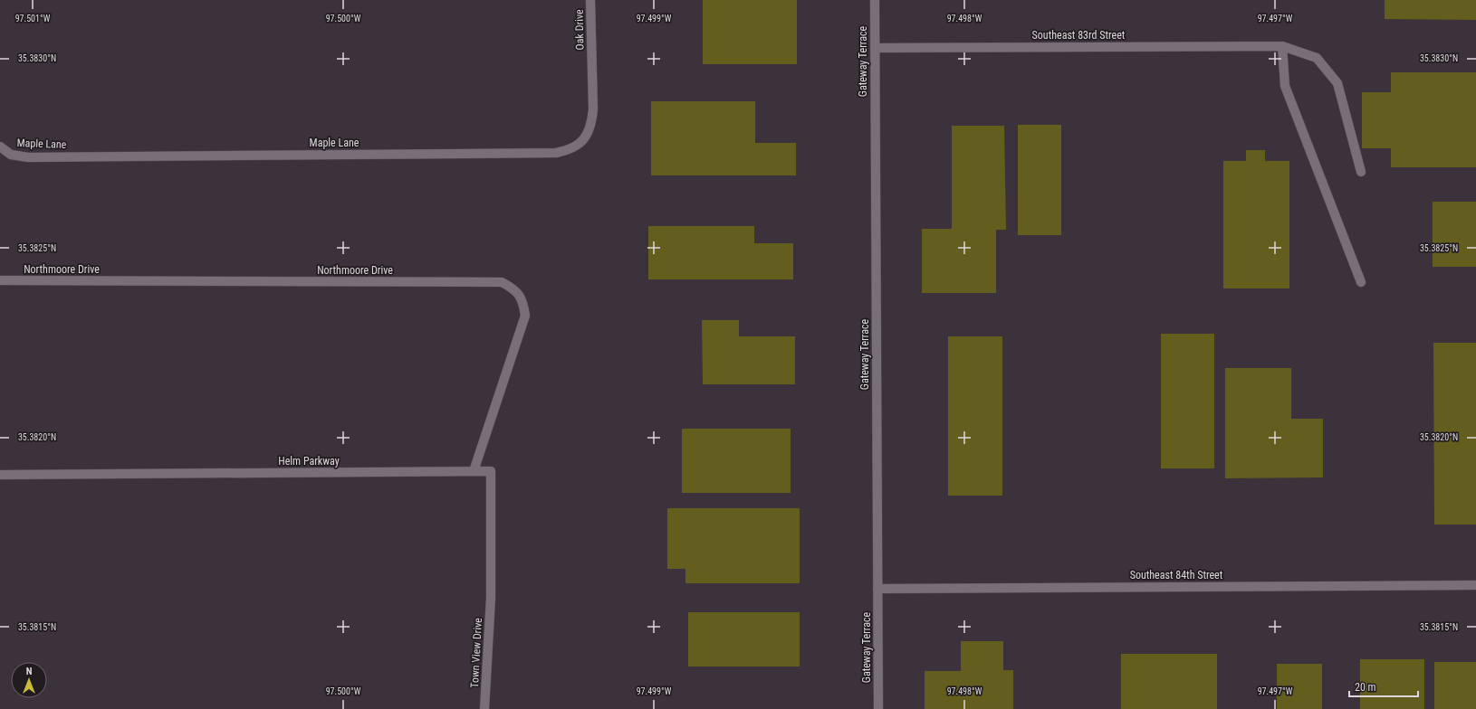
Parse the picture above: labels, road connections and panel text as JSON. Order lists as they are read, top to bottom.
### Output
{
  "streets": {
    "street": [
      "Oak Drive",
      "Southeast 83rd Street",
      "Gateway Terrace",
      "Maple Lane",
      "Northmoore Drive",
      "Helm Parkway",
      "Southeast 84th Street",
      "Town View Drive"
    ]
  },
  "crossings": [
    ["Oak Drive", "Maple Lane"],
    ["Southeast 83rd Street", "Gateway Terrace"],
    ["Gateway Terrace", "Southeast 84th Street"],
    ["Northmoore Drive", "Helm Parkway"],
    ["Helm Parkway", "Town View Drive"]
  ],
  "scale_bar": "20 m",
  "north": "top",
  "coordinates": [
    "97.501°W",
    "97.500°W",
    "97.499°W",
    "97.498°W",
    "97.497°W",
    "35.3830°N",
    "35.3825°N",
    "35.3820°N",
    "35.3815°N"
  ]
}
